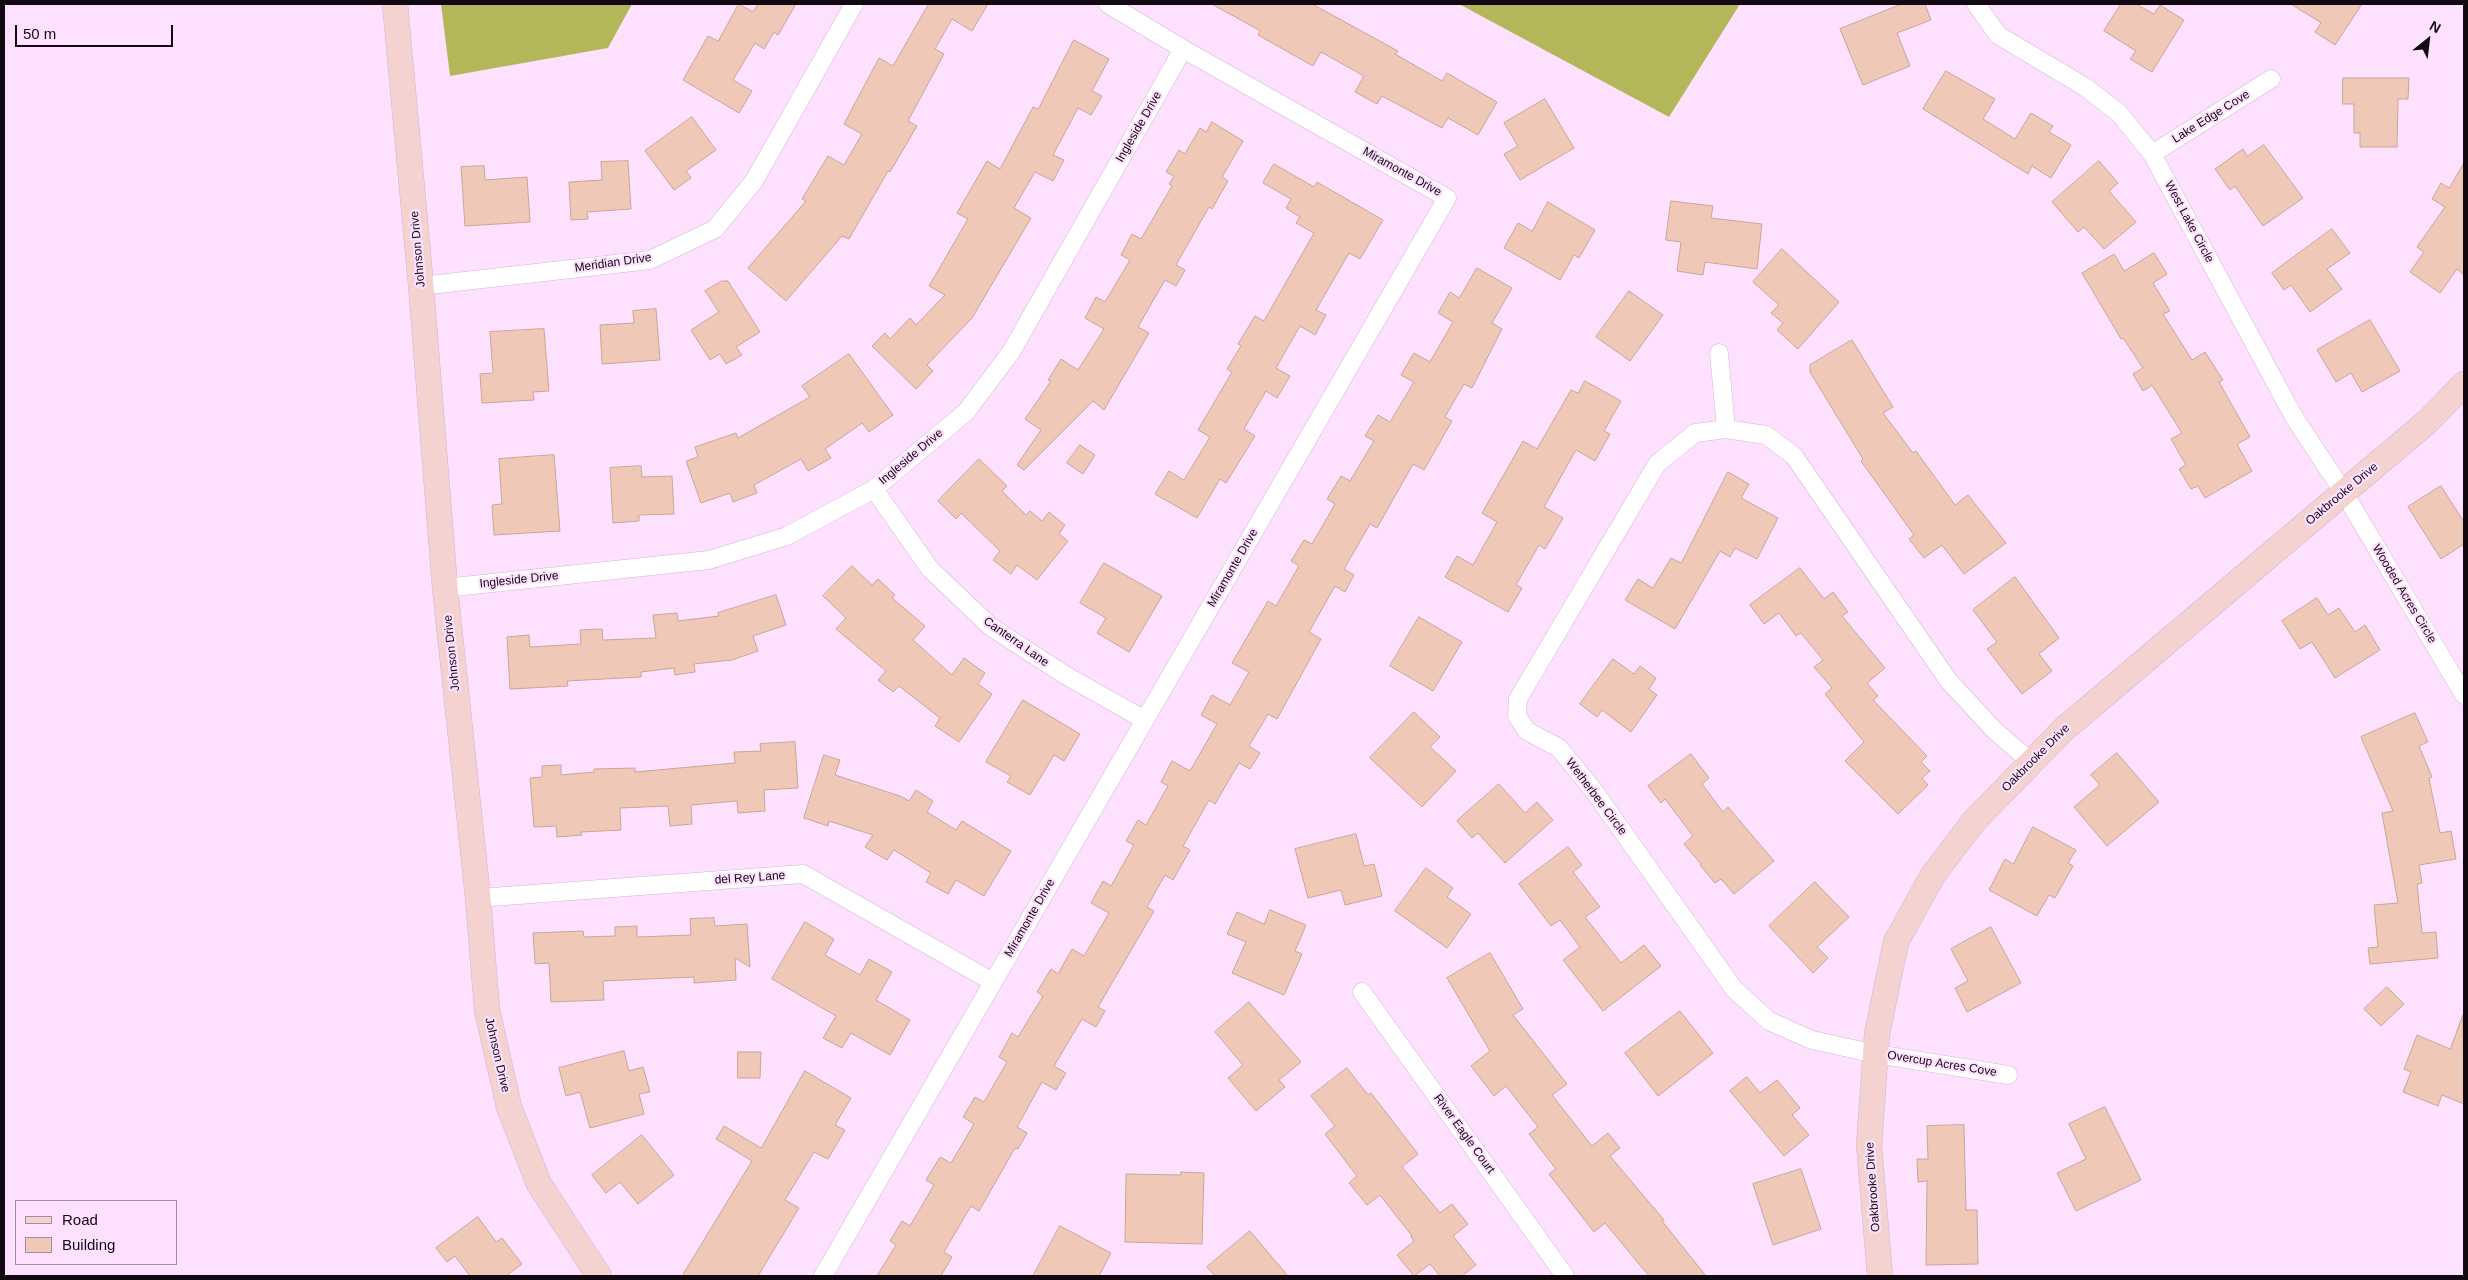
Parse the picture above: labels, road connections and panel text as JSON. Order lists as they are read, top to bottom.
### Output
{
  "streets": {
    "street": [
      "Lake Edge Cove",
      "Ingleside Drive",
      "Miramonte Drive",
      "West Lake Circle",
      "Johnson Drive",
      "Meridian Drive",
      "Oakbrooke Drive",
      "Wooded Acres Circle",
      "Canterra Lane",
      "Wetherbee Circle",
      "del Rey Lane",
      "Overcup Acres Cove",
      "River Eagle Court"
    ]
  },
  "crossings": [
    ["Lake Edge Cove", "West Lake Circle"],
    ["Ingleside Drive", "Miramonte Drive"],
    ["Ingleside Drive", "Johnson Drive"],
    ["Ingleside Drive", "Canterra Lane"],
    ["Miramonte Drive", "Canterra Lane"],
    ["Miramonte Drive", "del Rey Lane"],
    ["West Lake Circle", "Oakbrooke Drive"],
    ["West Lake Circle", "Wooded Acres Circle"],
    ["Johnson Drive", "Meridian Drive"],
    ["Johnson Drive", "del Rey Lane"],
    ["Oakbrooke Drive", "Wooded Acres Circle"],
    ["Oakbrooke Drive", "Wetherbee Circle"],
    ["Oakbrooke Drive", "Overcup Acres Cove"],
    ["Wetherbee Circle", "Overcup Acres Cove"]
  ],
  "legend": ["Road", "Building"],
  "scale_bar": "50 m",
  "north": "top right"
}
